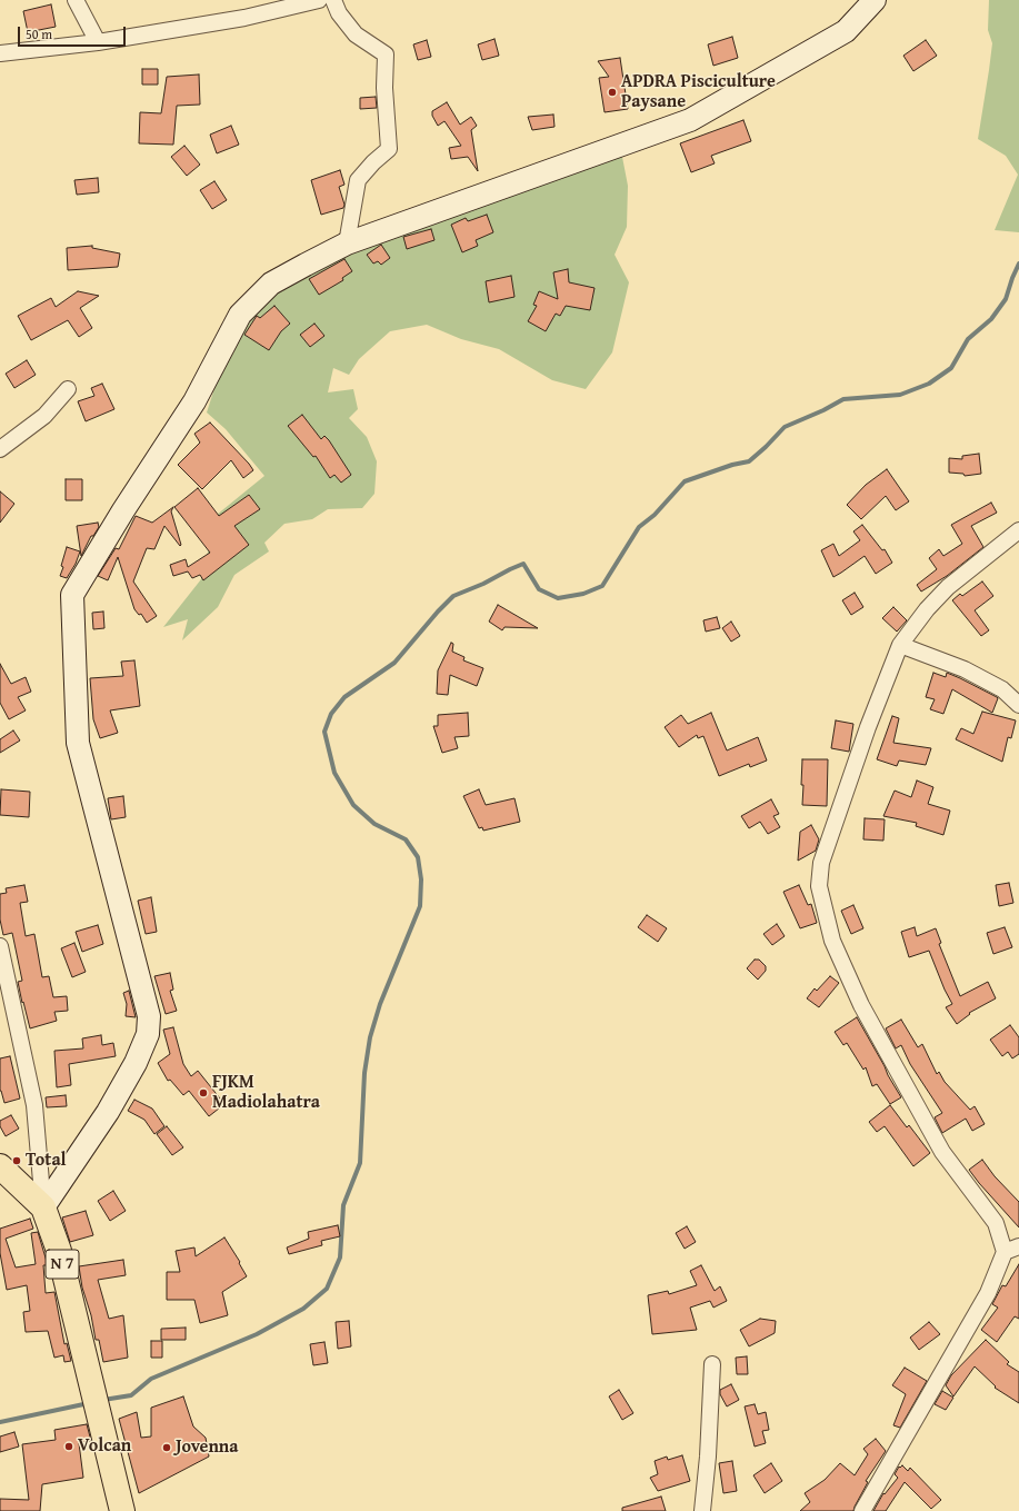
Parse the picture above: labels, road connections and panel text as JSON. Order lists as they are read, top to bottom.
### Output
{
  "streets": {
    "main road": ["N 7"]
  },
  "places": [
    "APDRA Pisciculture Paysane",
    "FJKM Madiolahatra",
    "Total",
    "Volcan",
    "Jovenna"
  ],
  "scale_bar": "50 m"
}
